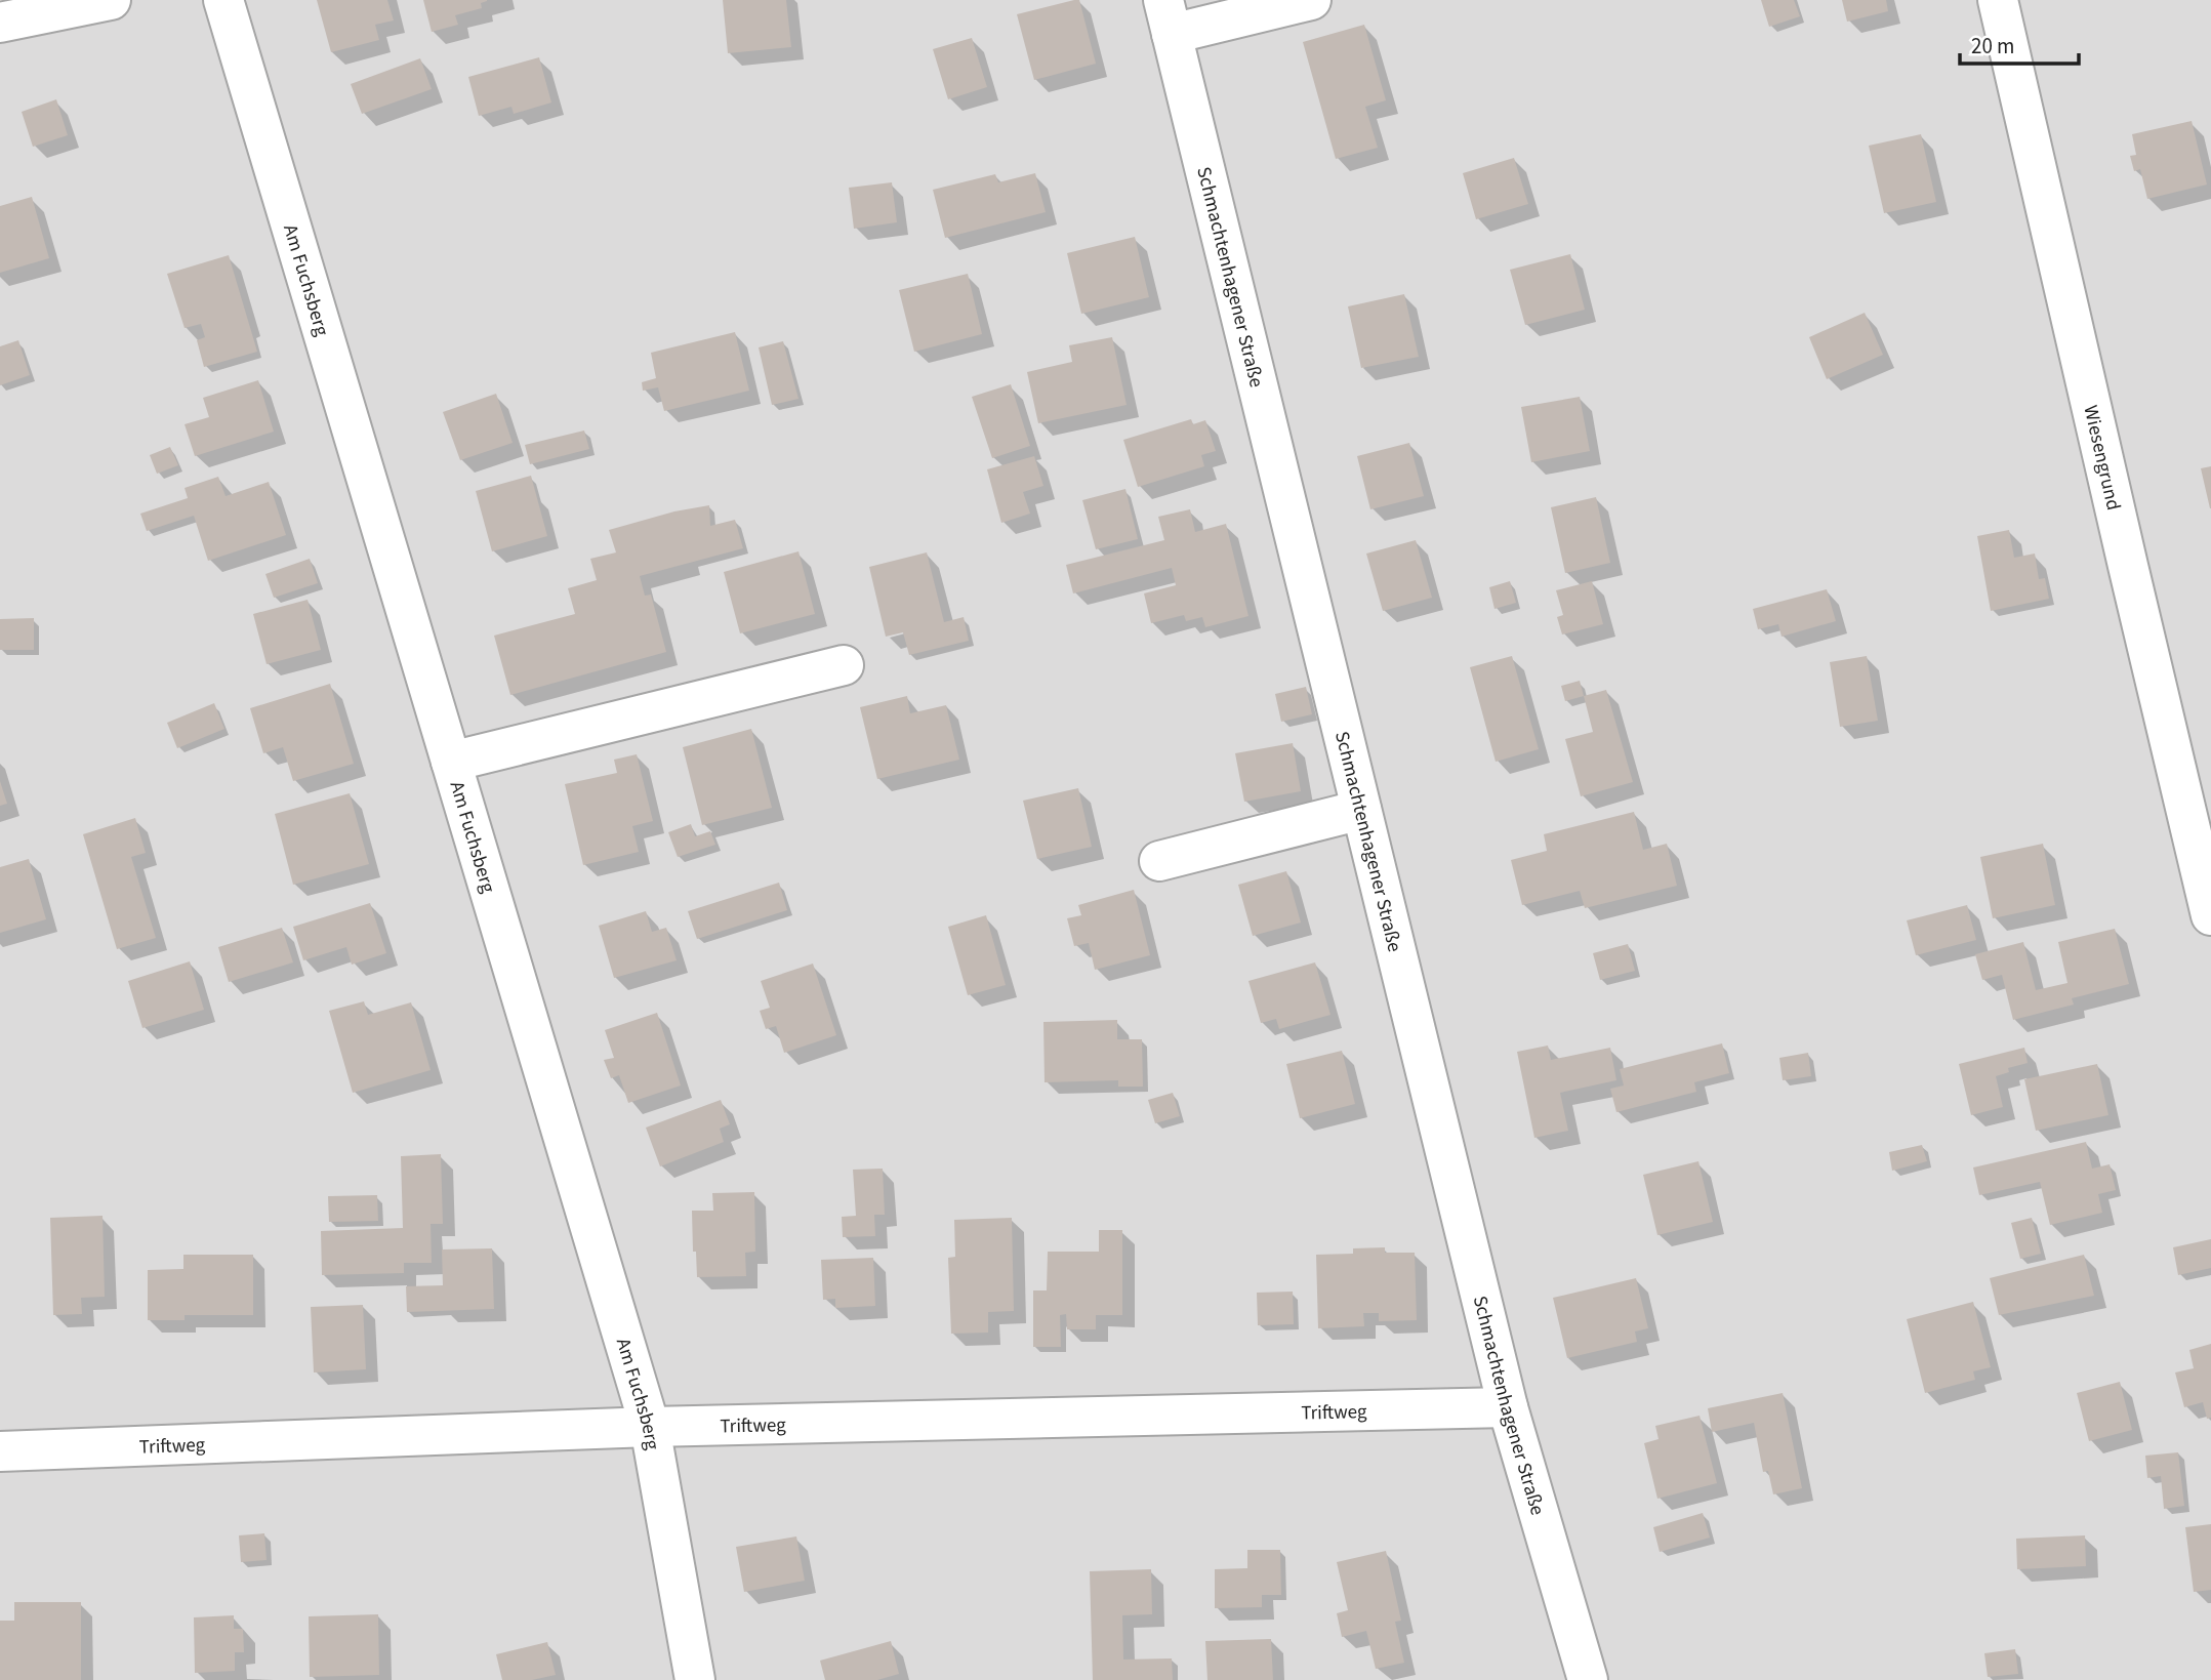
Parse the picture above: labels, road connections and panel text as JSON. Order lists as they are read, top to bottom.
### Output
{
  "streets": {
    "street": [
      "Schmachtenhagener Straße",
      "Am Fuchsberg",
      "Wiesengrund",
      "Triftweg"
    ]
  },
  "crossings": [
    ["Schmachtenhagener Straße", "Triftweg"],
    ["Am Fuchsberg", "Triftweg"]
  ],
  "scale_bar": "20 m"
}
